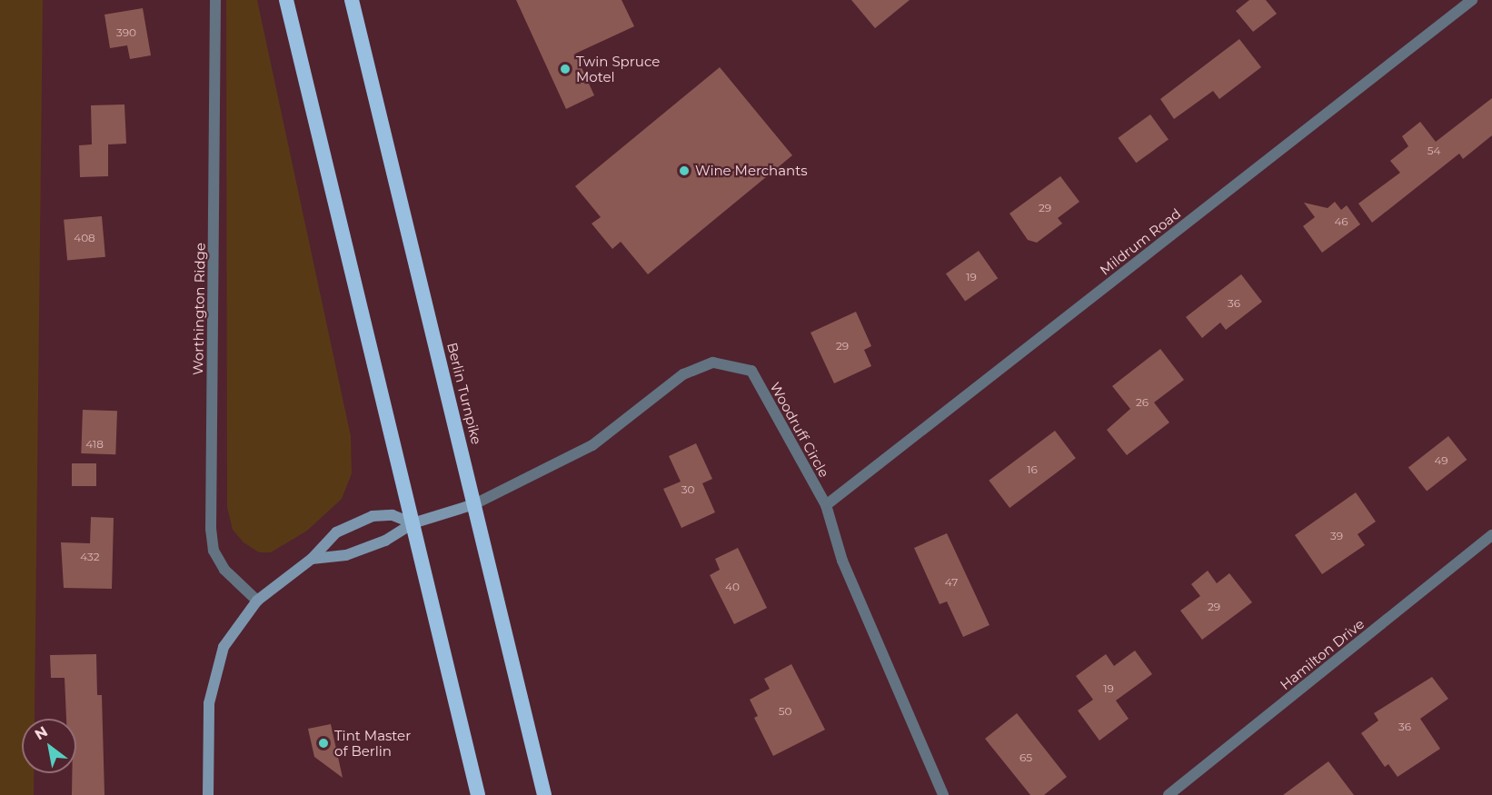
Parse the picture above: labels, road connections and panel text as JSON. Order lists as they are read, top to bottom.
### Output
{
  "streets": {
    "highway": ["Berlin Turnpike"],
    "street": [
      "Mildrum Road",
      "Worthington Ridge",
      "Woodruff Circle",
      "Hamilton Drive"
    ]
  },
  "crossings": [
    ["Mildrum Road", "Woodruff Circle"],
    ["Berlin Turnpike", "Woodruff Circle"]
  ],
  "places": ["Twin Spruce Motel", "Wine Merchants", "Tint Master of Berlin"],
  "house_numbers": [
    "390",
    "54",
    "29",
    "46",
    "408",
    "19",
    "36",
    "29",
    "26",
    "418",
    "49",
    "16",
    "30",
    "39",
    "432",
    "47",
    "40",
    "29",
    "19",
    "50",
    "36",
    "65"
  ],
  "north": "top left"
}
